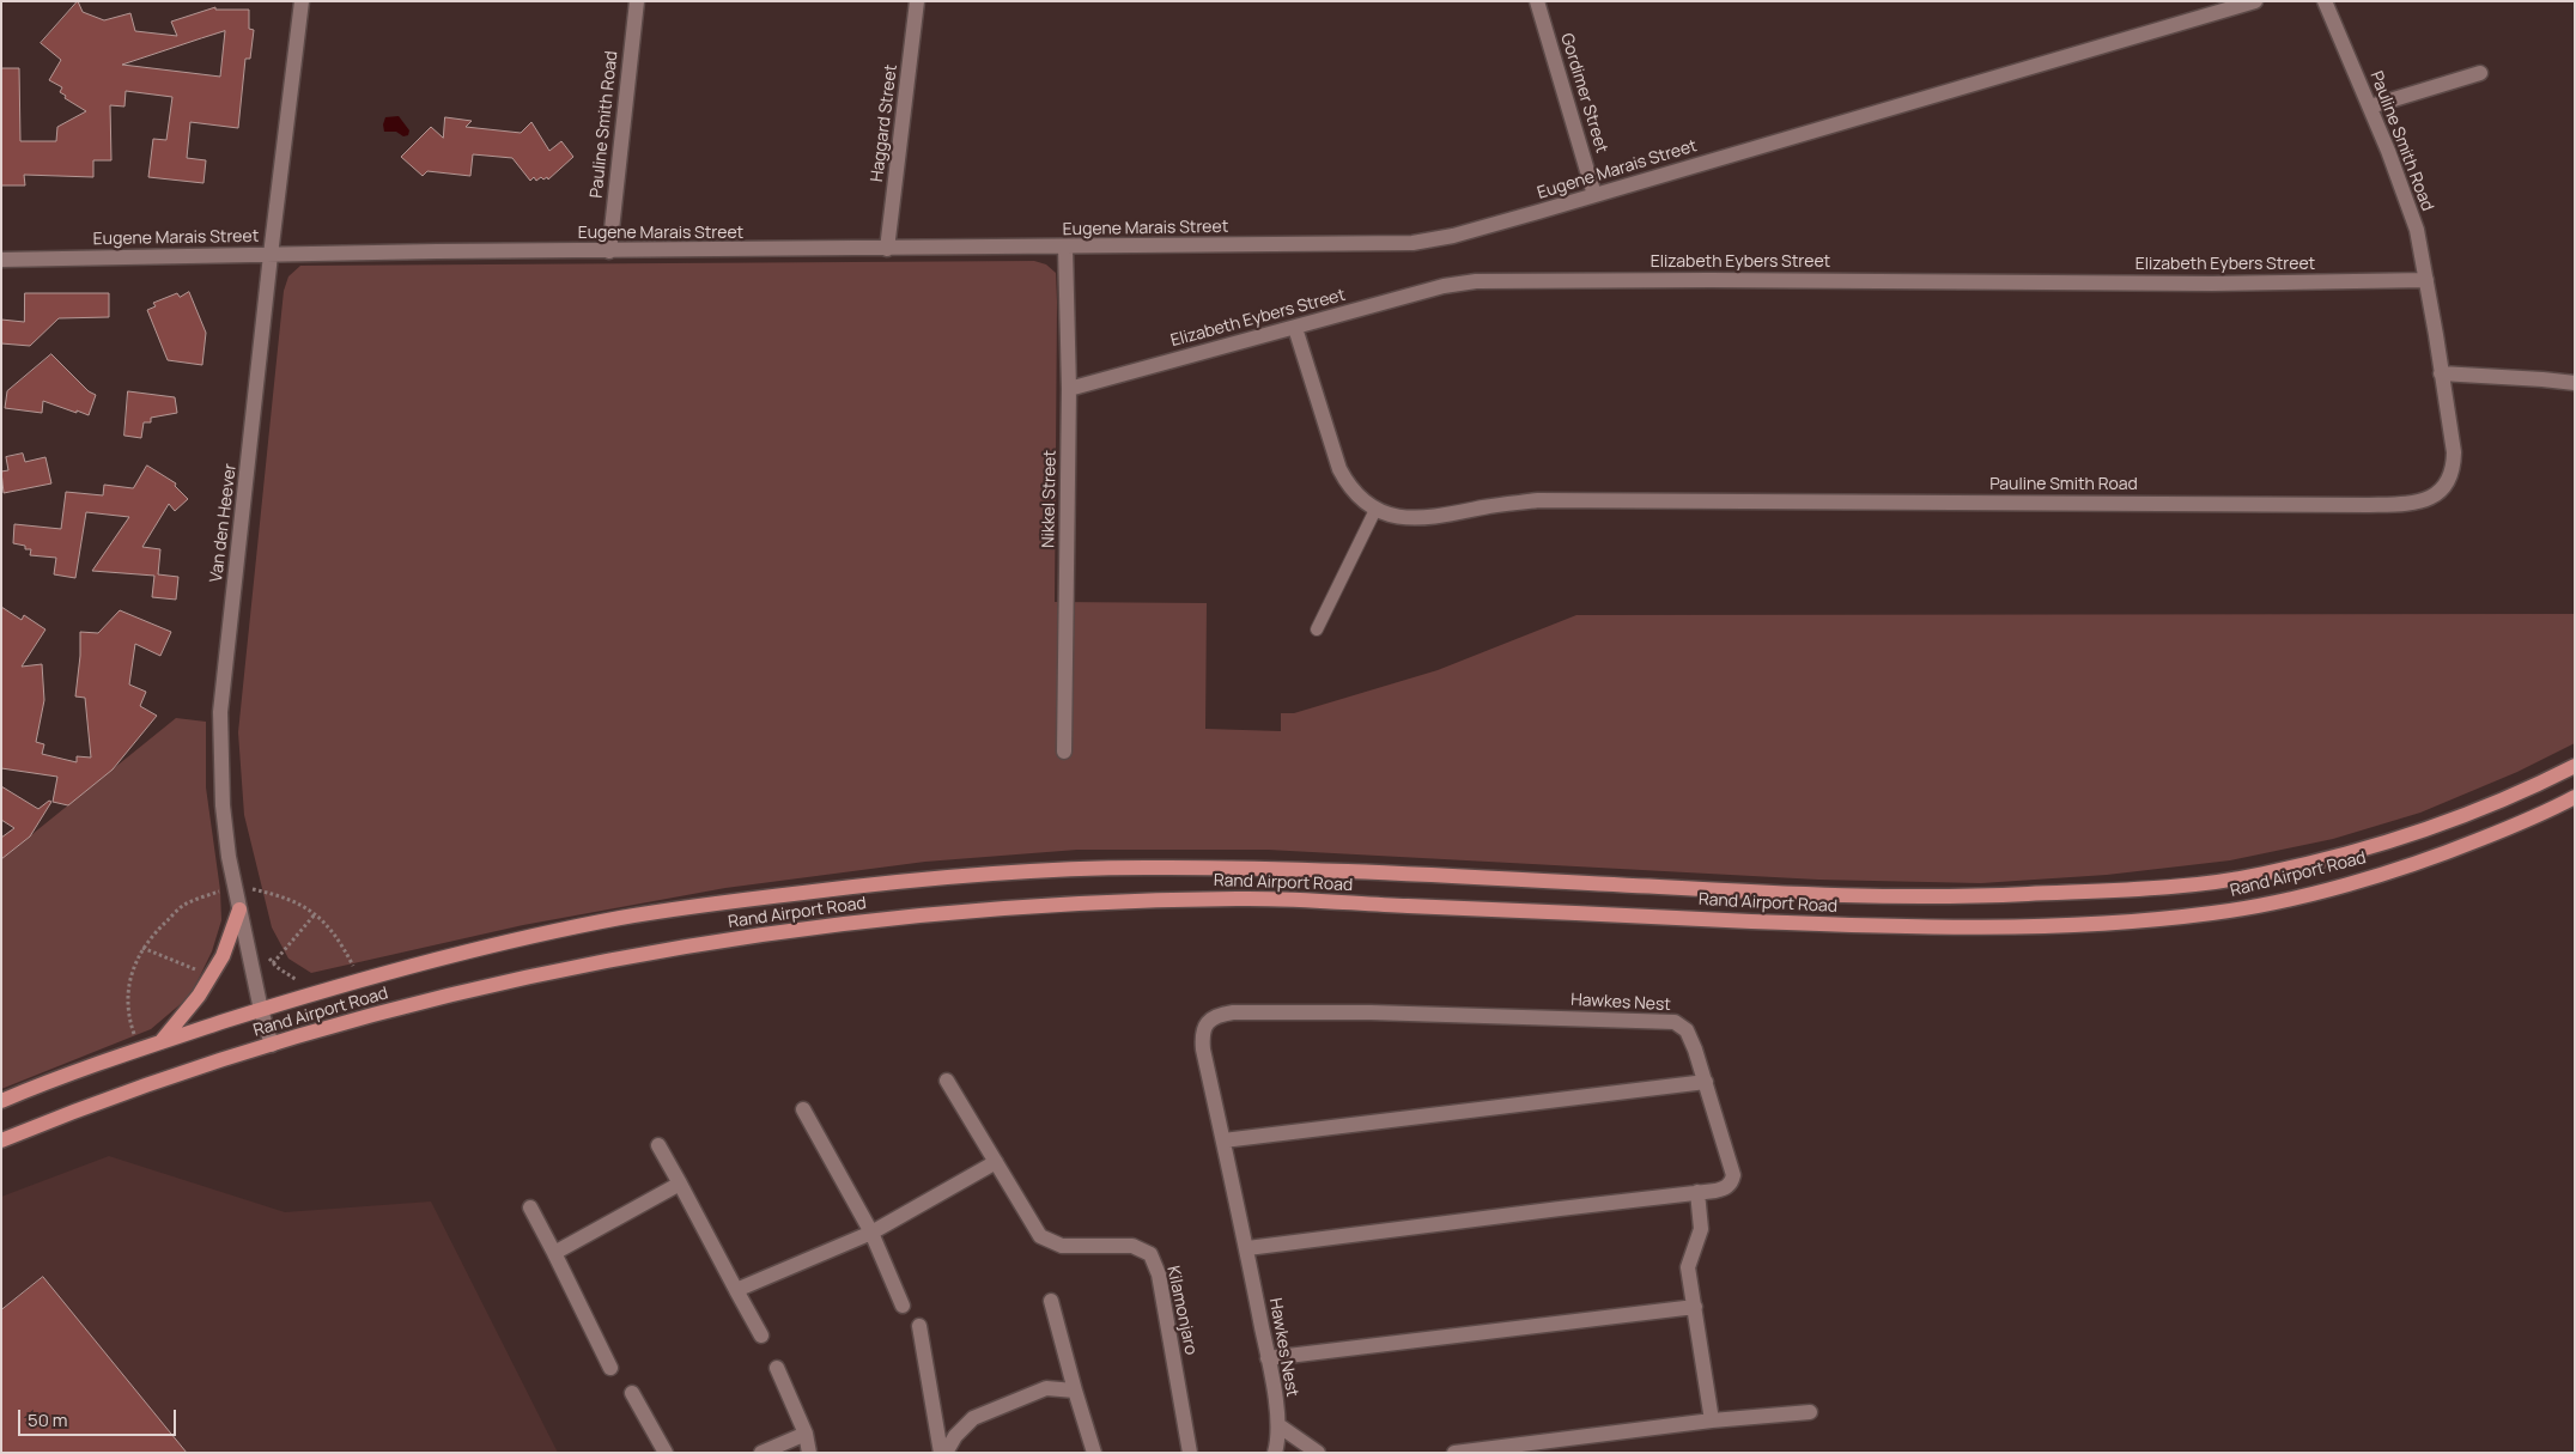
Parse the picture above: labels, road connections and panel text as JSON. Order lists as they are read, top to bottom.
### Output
{
  "streets": {
    "main road": ["Rand Airport Road"],
    "street": [
      "Gordimer Street",
      "Haggard Street",
      "Pauline Smith Road",
      "Eugene Marais Street",
      "Elizabeth Eybers Street",
      "Nikkel Street",
      "Van den Heever",
      "Hawkes Nest",
      "Kilamonjaro"
    ]
  },
  "crossings": [
    ["Gordimer Street", "Eugene Marais Street"],
    ["Haggard Street", "Eugene Marais Street"],
    ["Pauline Smith Road", "Eugene Marais Street"],
    ["Pauline Smith Road", "Elizabeth Eybers Street"],
    ["Eugene Marais Street", "Nikkel Street"],
    ["Eugene Marais Street", "Van den Heever"],
    ["Elizabeth Eybers Street", "Nikkel Street"],
    ["Van den Heever", "Rand Airport Road"]
  ],
  "scale_bar": "50 m"
}
